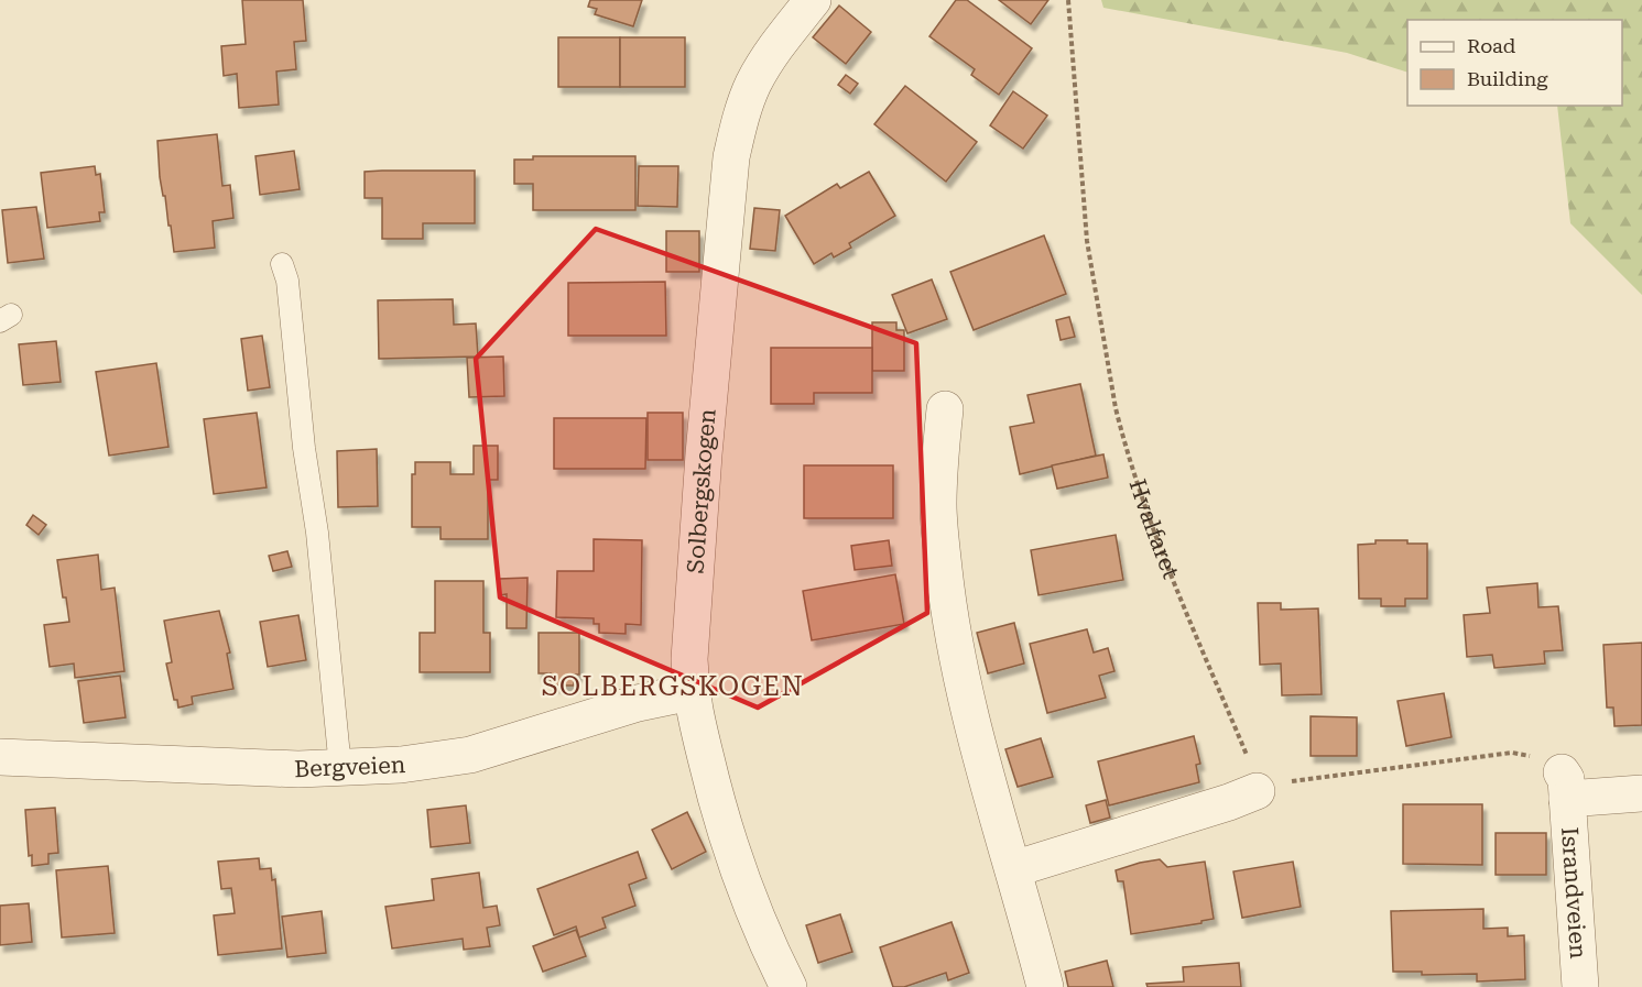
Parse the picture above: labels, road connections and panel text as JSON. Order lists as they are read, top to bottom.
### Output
{
  "streets": {
    "street": ["Solbergskogen", "Bergveien", "Israndveien"],
    "path": ["Hvalfaret"]
  },
  "crossings": [
    ["Solbergskogen", "Bergveien"]
  ],
  "districts": ["SOLBERGSKOGEN"],
  "legend": ["Road", "Building"]
}
